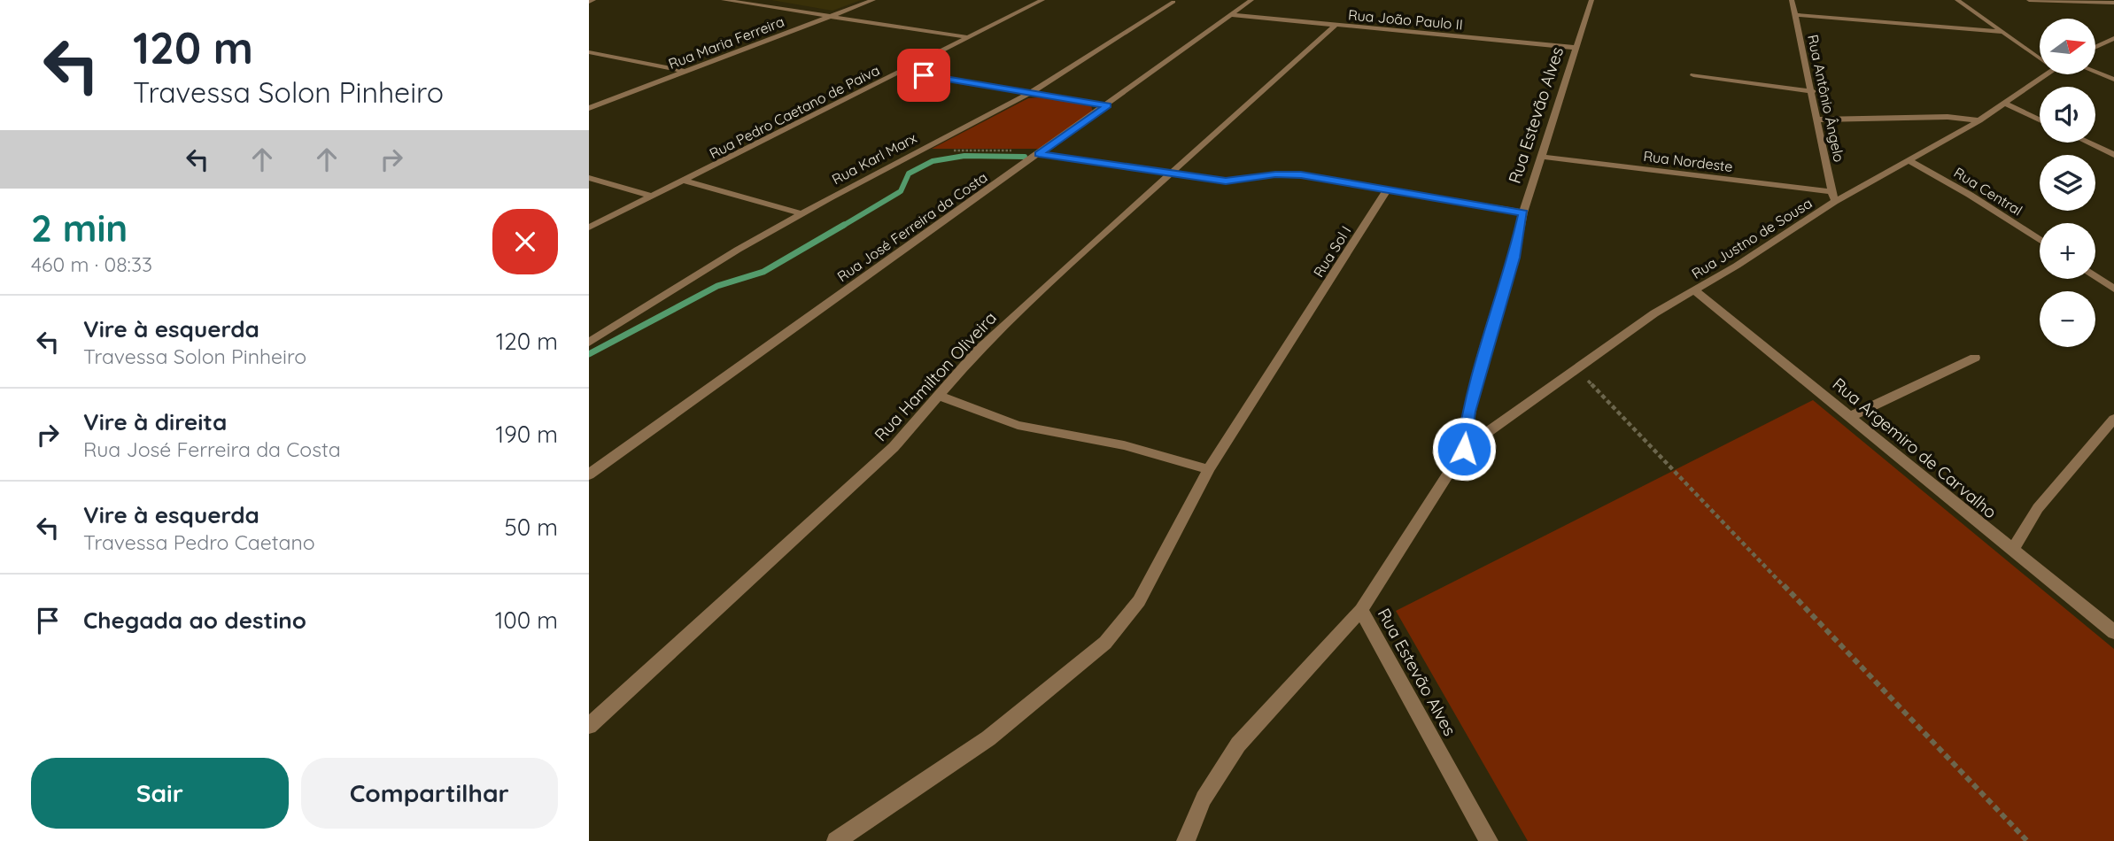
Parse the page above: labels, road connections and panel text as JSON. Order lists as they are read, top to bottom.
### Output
{
  "streets": {
    "street": [
      "Rua João Paulo II",
      "Rua Maria Ferreira",
      "Rua Antônio Ângelo",
      "Rua Pedro Caetano de Paiva",
      "Rua Estevão Alves",
      "Rua Karl Marx",
      "Rua Nordeste",
      "Rua Central",
      "Rua José Ferreira da Costa",
      "Rua Justno de Sousa",
      "Rua Sol I",
      "Rua Hamilton Oliveira",
      "Rua Argemiro de Carvalho"
    ]
  },
  "crossings": [
    ["Rua João Paulo II", "Rua Estevão Alves"],
    ["Rua João Paulo II", "Rua José Ferreira da Costa"],
    ["Rua João Paulo II", "Rua Hamilton Oliveira"],
    ["Rua Antônio Ângelo", "Rua Nordeste"],
    ["Rua Antônio Ângelo", "Rua Justno de Sousa"],
    ["Rua Estevão Alves", "Rua Nordeste"],
    ["Rua Estevão Alves", "Rua Justno de Sousa"],
    ["Rua Nordeste", "Rua Justno de Sousa"],
    ["Rua Central", "Rua Justno de Sousa"],
    ["Rua Justno de Sousa", "Rua Argemiro de Carvalho"]
  ],
  "north": "right",
  "page": {
    "turn": ["120 m", "Travessa Solon Pinheiro"],
    "map_buttons": ["+", "−"],
    "heading": ["2 min", "460 m · 08:33"],
    "list": [
      {
        "name": "Vire à esquerda",
        "note": "Travessa Solon Pinheiro",
        "value": "120 m"
      },
      {
        "name": "Vire à direita",
        "note": "Rua José Ferreira da Costa",
        "value": "190 m"
      },
      {
        "name": "Vire à esquerda",
        "note": "Travessa Pedro Caetano",
        "value": "50 m"
      },
      {
        "name": "Chegada ao destino",
        "value": "100 m"
      }
    ],
    "buttons": ["Sair", "Compartilhar"]
  }
}
